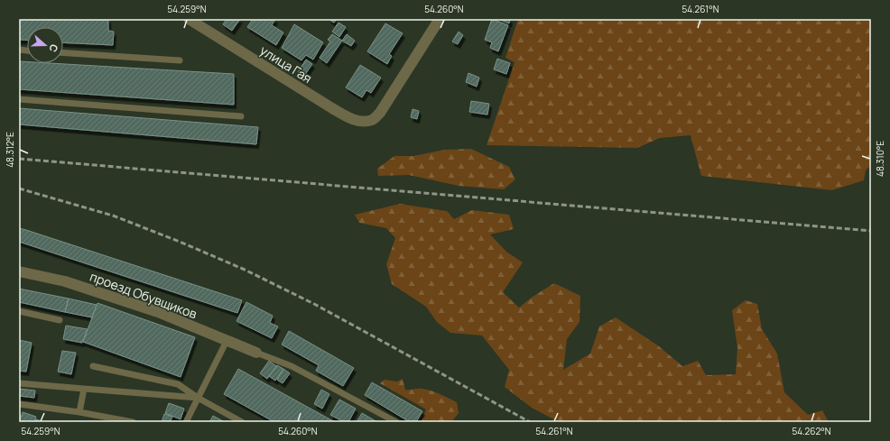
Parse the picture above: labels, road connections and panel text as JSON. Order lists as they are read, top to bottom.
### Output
{
  "streets": {
    "street": ["улица Гая", "проезд Обувщиков"]
  },
  "north": "right",
  "coordinates": [
    "54.259°N",
    "54.260°N",
    "54.261°N",
    "48.312°E",
    "48.310°E",
    "54.262°N"
  ]
}
